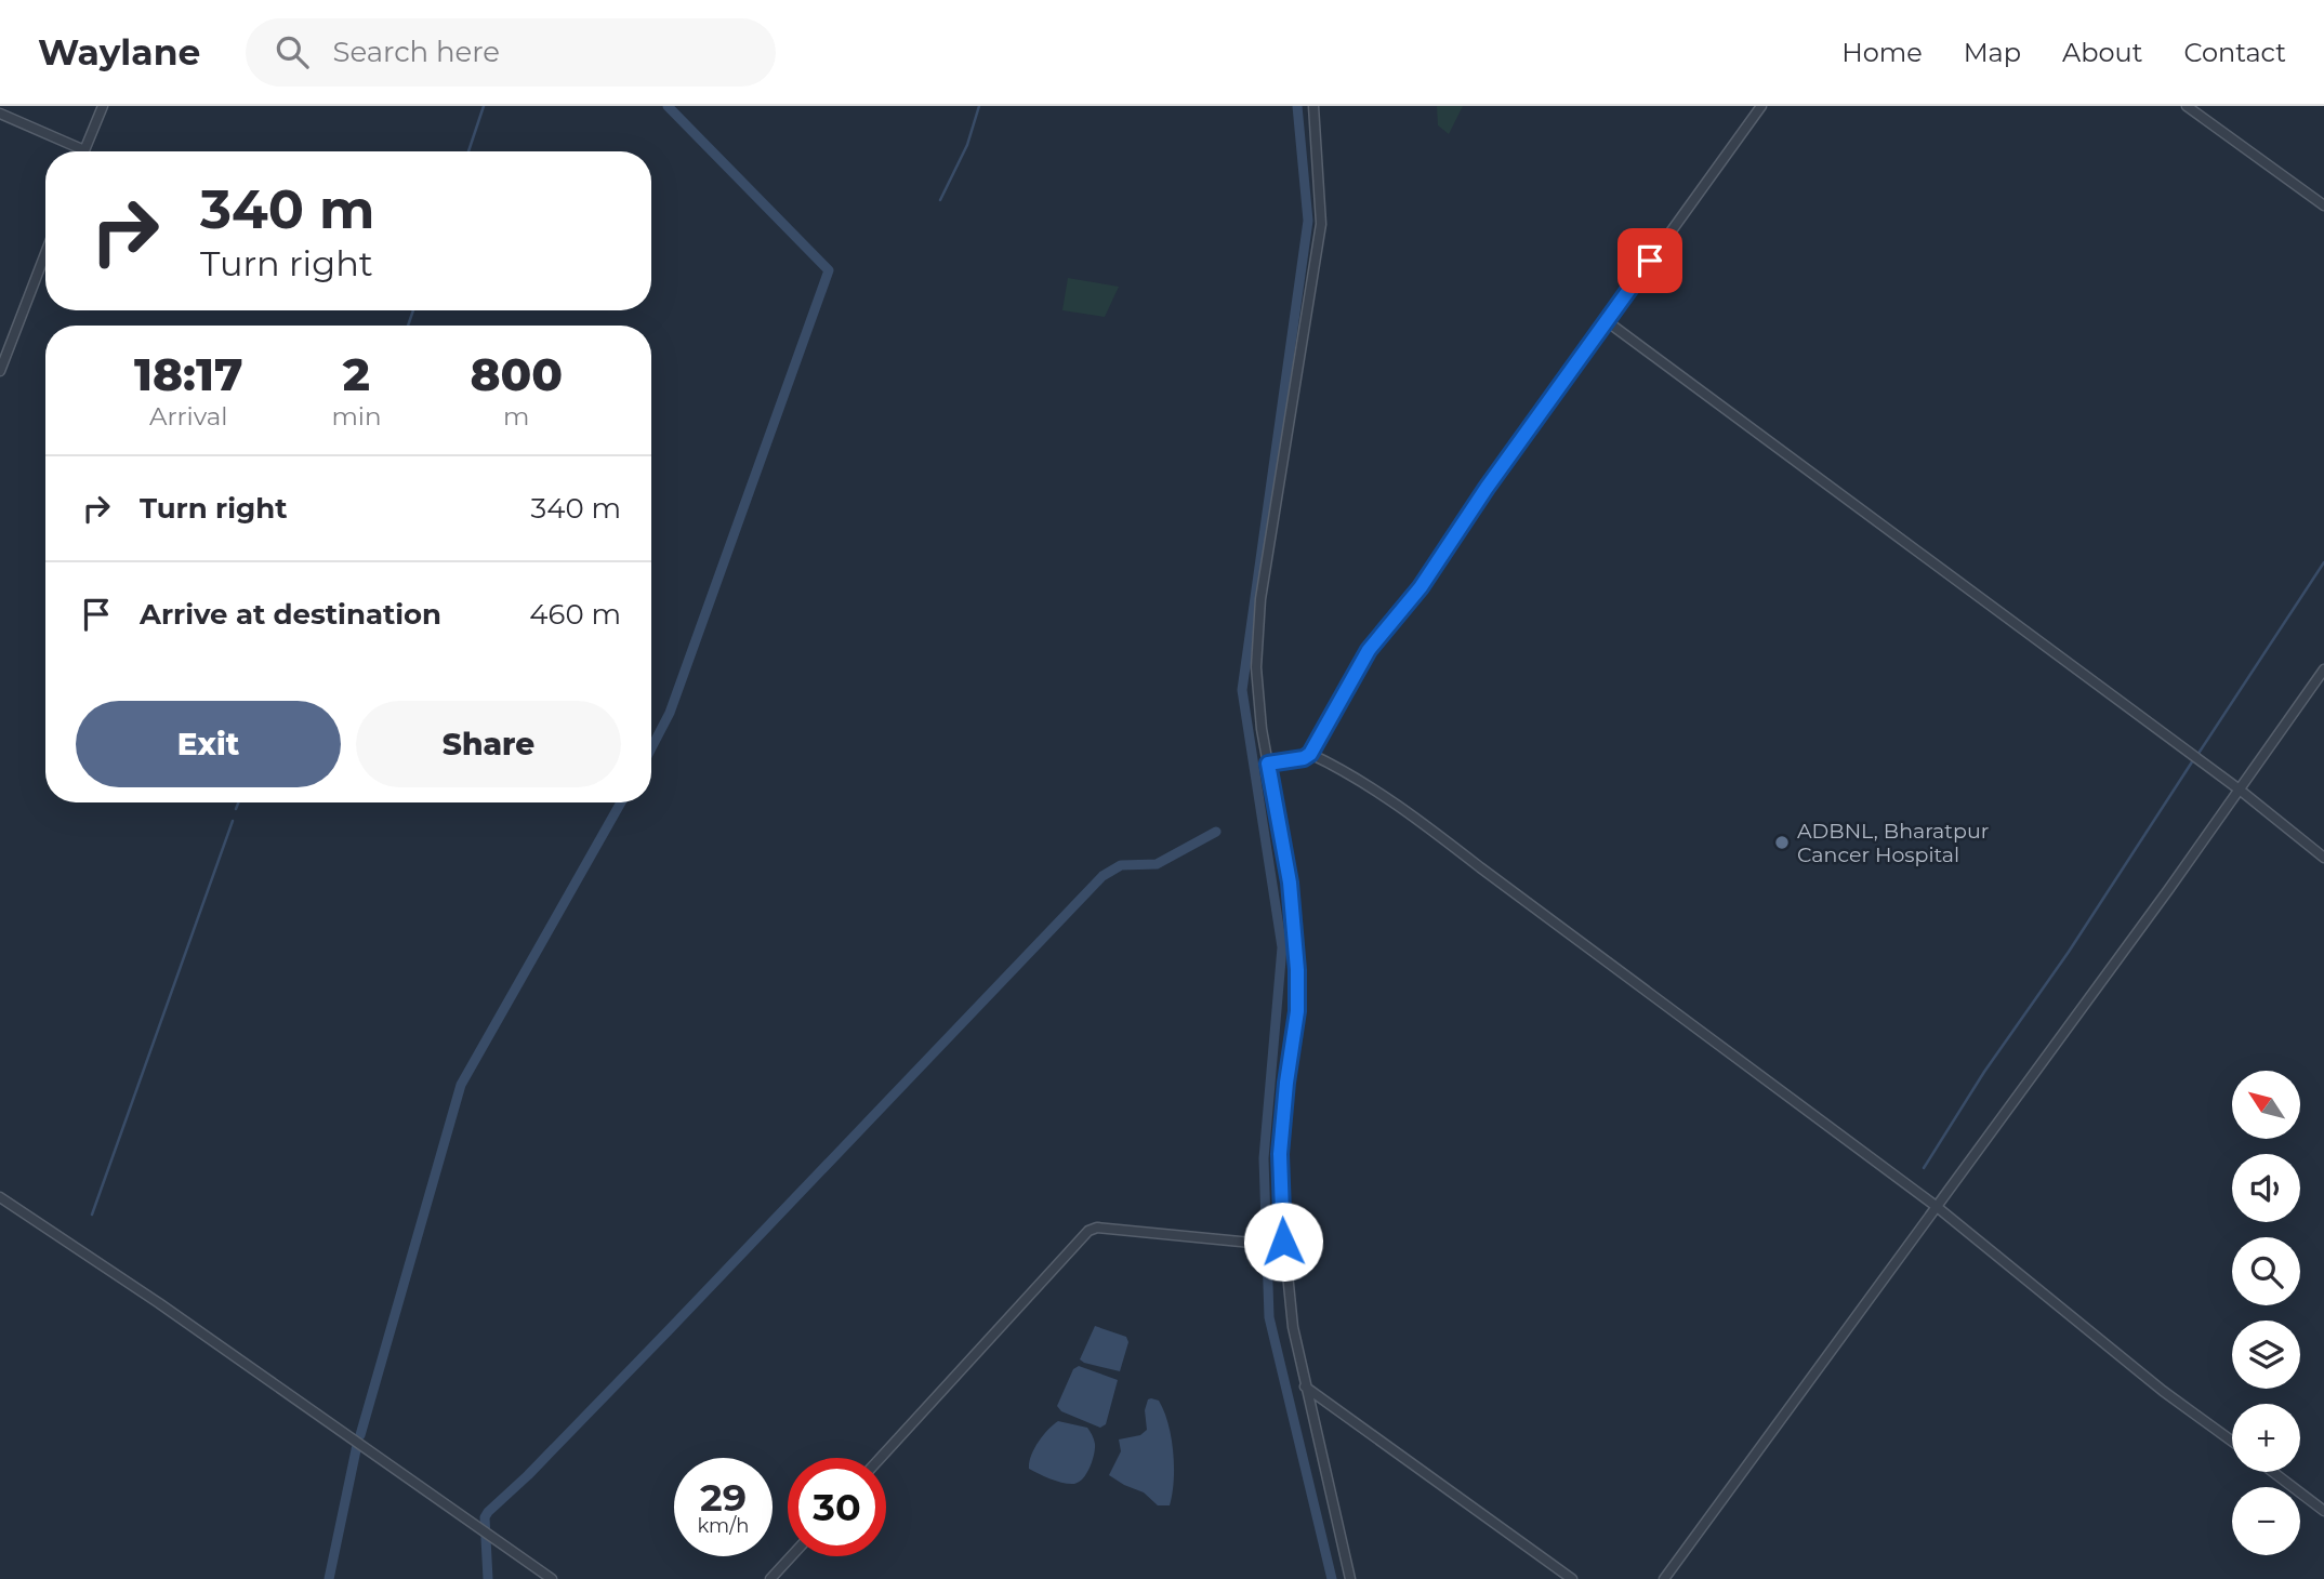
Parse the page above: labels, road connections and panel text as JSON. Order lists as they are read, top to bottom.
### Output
{
  "places": ["ADBNL, Bharatpur Cancer Hospital"],
  "north": "top left",
  "page": {
    "header": "Waylane",
    "search": "Search here",
    "nav": [
      "Home",
      "Map",
      "About",
      "Contact"
    ],
    "turn": ["340 m", "Turn right"],
    "eta": [
      "18:17",
      "Arrival",
      "2",
      "min",
      "800",
      "m"
    ],
    "list": [
      {
        "name": "Turn right",
        "value": "340 m"
      },
      {
        "name": "Arrive at destination",
        "value": "460 m"
      }
    ],
    "buttons": ["Exit", "Share"],
    "map_buttons": ["+", "−"],
    "speed": "29 km/h",
    "limit": "30"
  }
}
